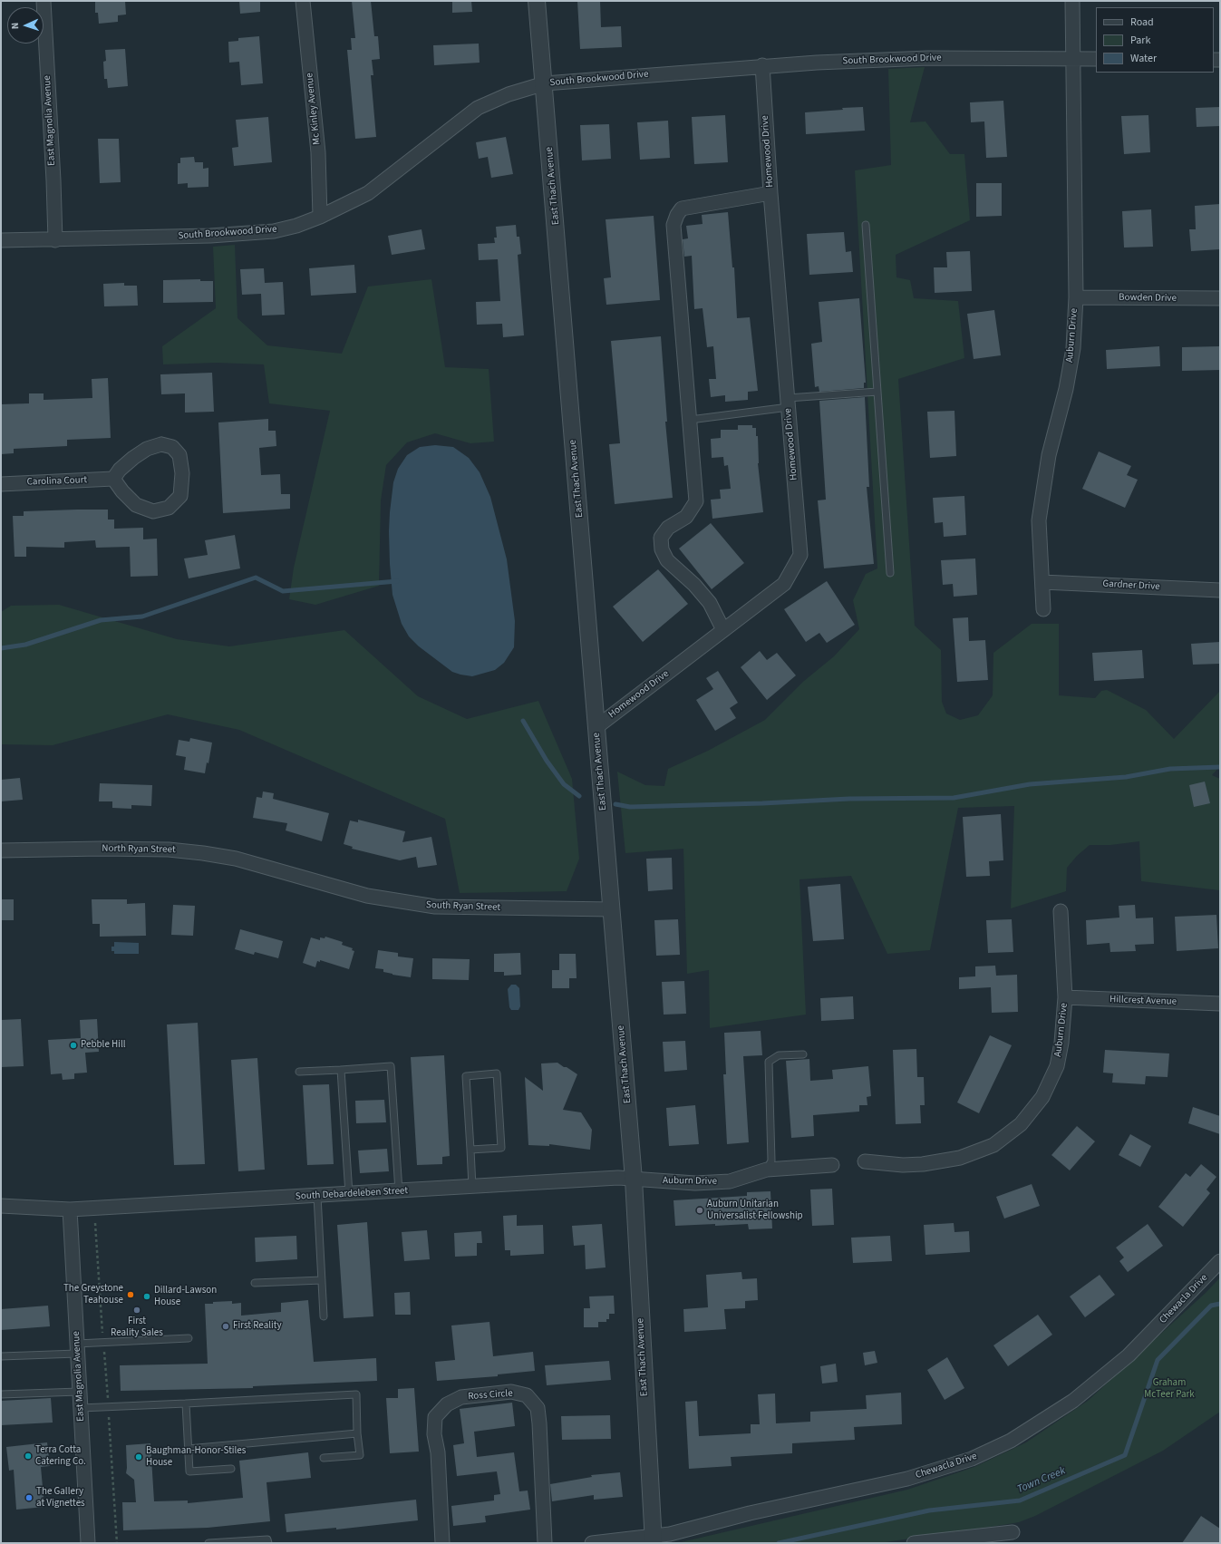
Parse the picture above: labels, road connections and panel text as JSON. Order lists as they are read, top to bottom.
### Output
{
  "streets": {
    "street": [
      "South Brookwood Drive",
      "Mc Kinley Avenue",
      "East Magnolia Avenue",
      "Homewood Drive",
      "East Thach Avenue",
      "Bowden Drive",
      "Auburn Drive",
      "Carolina Court",
      "Gardner Drive",
      "North Ryan Street",
      "South Ryan Street",
      "Hillcrest Avenue",
      "South Debardeleben Street",
      "Chewacla Drive",
      "Ross Circle"
    ]
  },
  "crossings": [
    ["South Brookwood Drive", "Mc Kinley Avenue"],
    ["South Brookwood Drive", "East Magnolia Avenue"],
    ["South Brookwood Drive", "Homewood Drive"],
    ["South Brookwood Drive", "East Thach Avenue"],
    ["South Brookwood Drive", "Auburn Drive"],
    ["East Magnolia Avenue", "South Debardeleben Street"],
    ["Homewood Drive", "East Thach Avenue"],
    ["East Thach Avenue", "Auburn Drive"],
    ["East Thach Avenue", "South Ryan Street"],
    ["East Thach Avenue", "South Debardeleben Street"],
    ["East Thach Avenue", "Chewacla Drive"],
    ["Bowden Drive", "Auburn Drive"],
    ["Auburn Drive", "Gardner Drive"],
    ["Auburn Drive", "Hillcrest Avenue"],
    ["Auburn Drive", "South Debardeleben Street"],
    ["North Ryan Street", "South Ryan Street"]
  ],
  "water": ["Town Creek"],
  "parks": ["Graham McTeer Park"],
  "places": [
    "Pebble Hill",
    "Auburn Unitarian Universalist Fellowship",
    "The Greystone Teahouse",
    "Dillard-Lawson House",
    "First Reality Sales",
    "First Reality",
    "Terra Cotta Catering Co.",
    "Baughman-Honor-Stiles House",
    "The Gallery at Vignettes"
  ],
  "legend": ["Road", "Park", "Water"],
  "north": "left"
}
